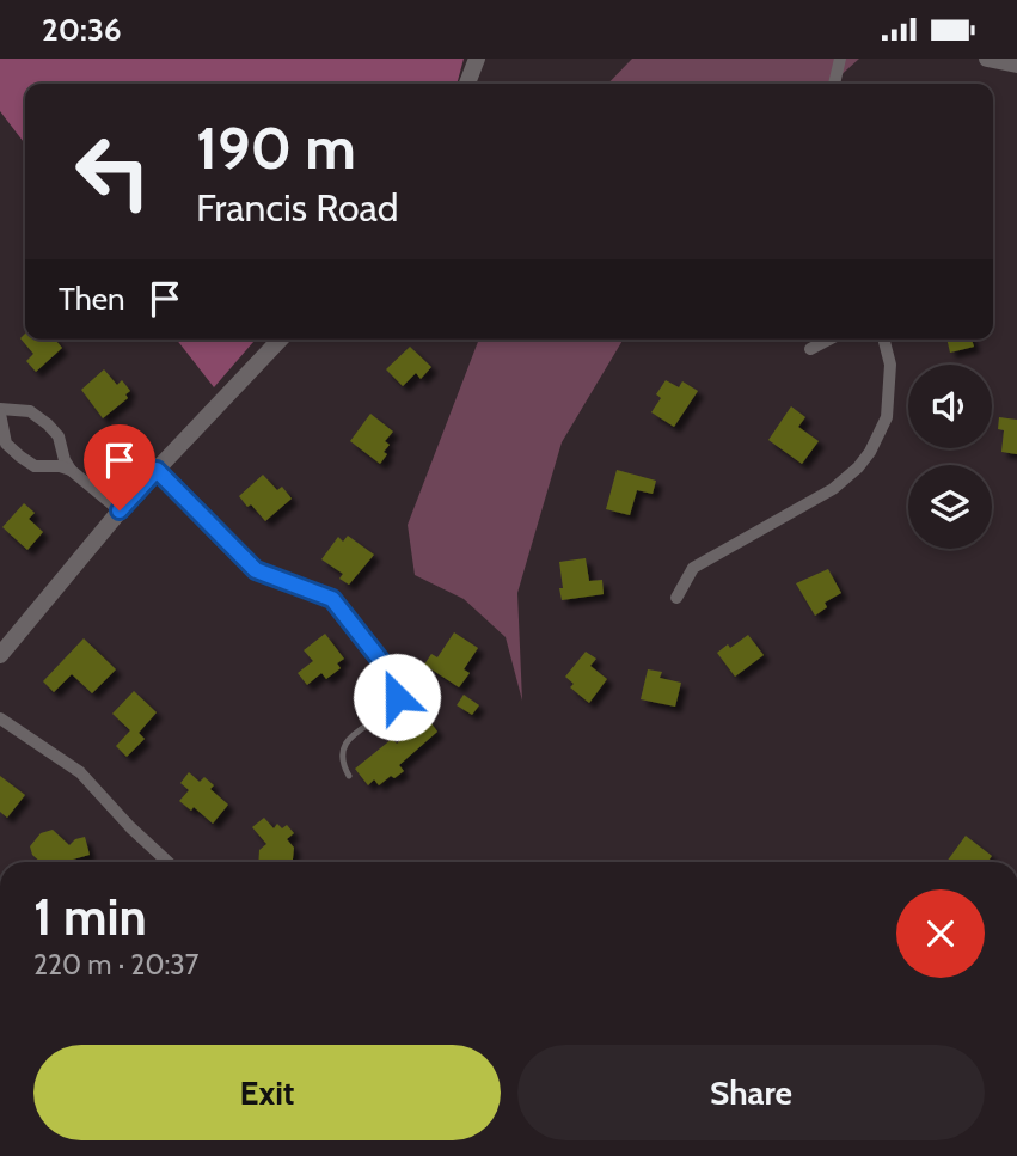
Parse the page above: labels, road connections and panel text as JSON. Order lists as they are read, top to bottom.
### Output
{
  "page": {
    "status": "20:36",
    "turn": ["190 m", "Francis Road"],
    "then": "Then",
    "heading": ["1 min", "220 m · 20:37"],
    "buttons": ["Exit", "Share"]
  }
}
